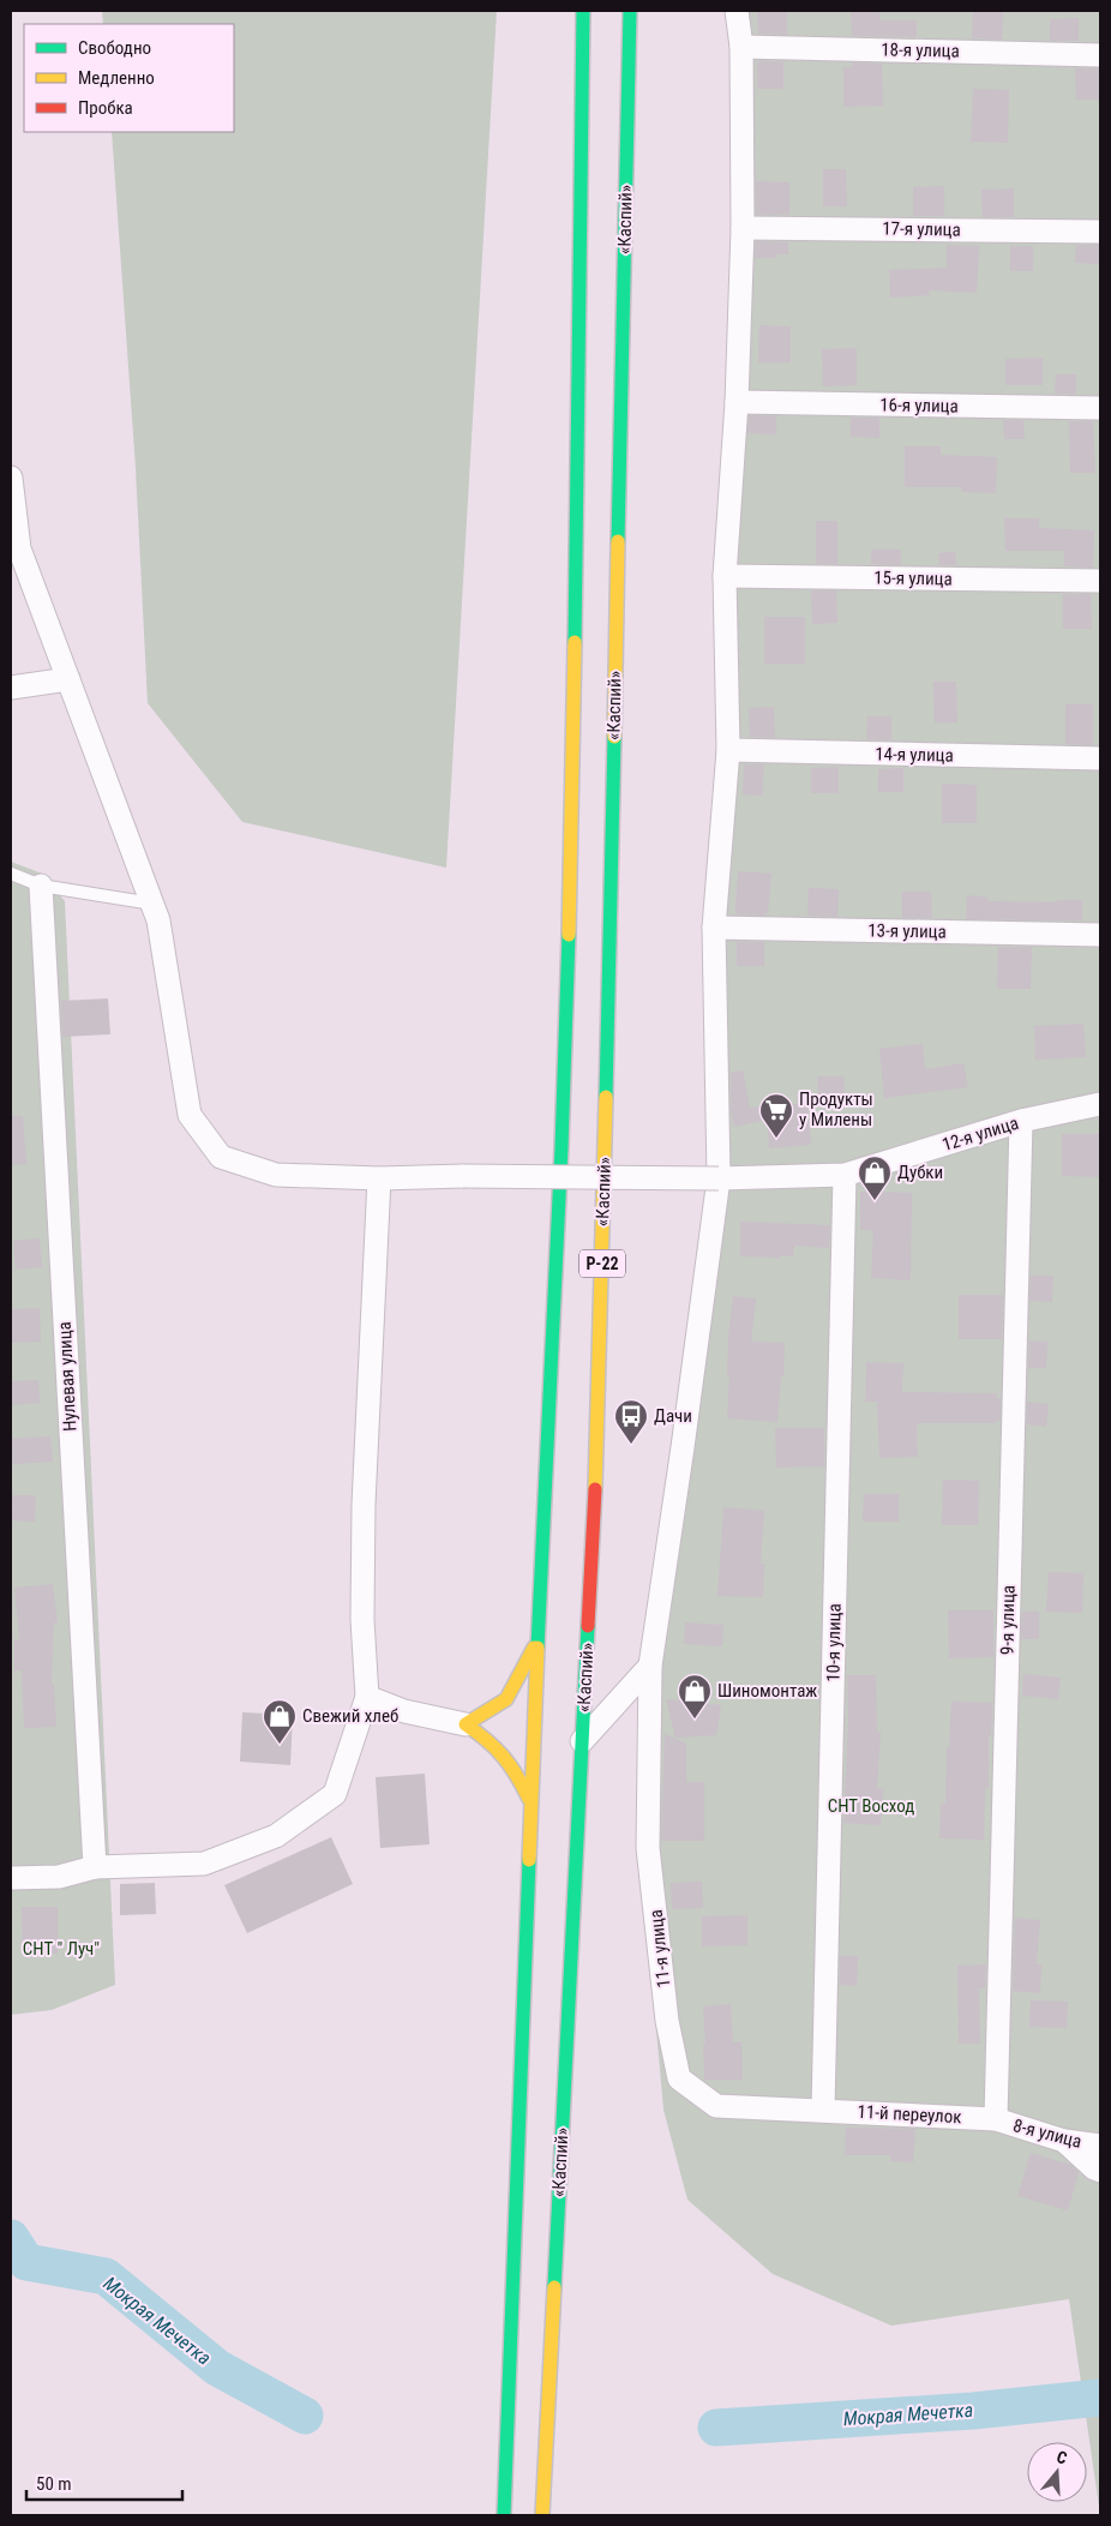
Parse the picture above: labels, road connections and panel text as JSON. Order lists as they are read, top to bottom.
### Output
{
  "streets": {
    "highway": ["«Каспий»", "Р-22"],
    "street": [
      "18-я улица",
      "17-я улица",
      "16-я улица",
      "15-я улица",
      "14-я улица",
      "13-я улица",
      "12-я улица",
      "Нулевая улица",
      "9-я улица",
      "10-я улица",
      "11-я улица",
      "11-й переулок",
      "8-я улица"
    ]
  },
  "crossings": [
    ["18-я улица", "11-я улица"],
    ["17-я улица", "11-я улица"],
    ["16-я улица", "11-я улица"],
    ["15-я улица", "11-я улица"],
    ["14-я улица", "11-я улица"],
    ["13-я улица", "11-я улица"],
    ["12-я улица", "9-я улица"],
    ["12-я улица", "10-я улица"],
    ["12-я улица", "11-я улица"],
    ["9-я улица", "11-й переулок"],
    ["9-я улица", "8-я улица"],
    ["10-я улица", "11-я улица"],
    ["10-я улица", "11-й переулок"],
    ["11-я улица", "11-й переулок"],
    ["11-й переулок", "8-я улица"]
  ],
  "water": ["Мокрая Мечетка"],
  "parks": ["СНТ Восход", "СНТ \" Луч\""],
  "places": {
    "supermarket": ["Продукты у Милены"],
    "shop": ["Дубки", "Шиномонтаж", "Свежий хлеб"],
    "bus stop": ["Дачи"]
  },
  "legend": ["Свободно", "Медленно", "Пробка"],
  "scale_bar": "50 m",
  "north": "top"
}
